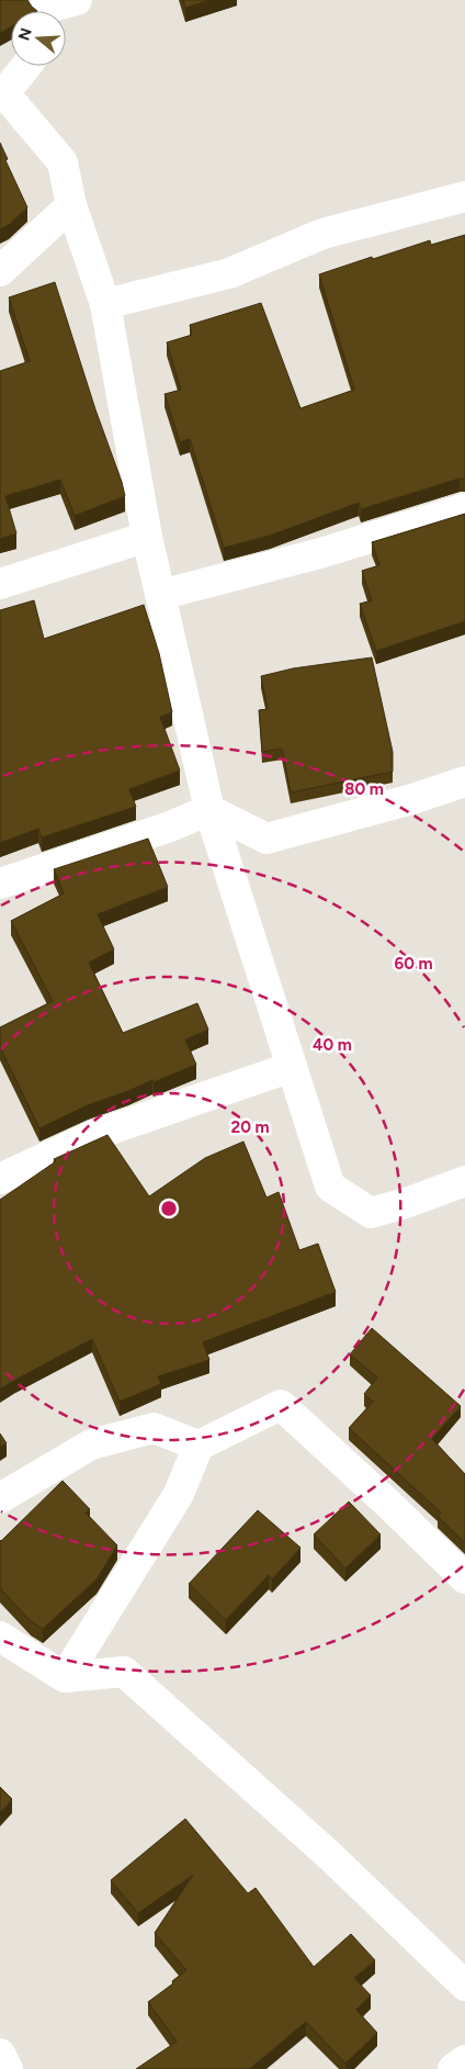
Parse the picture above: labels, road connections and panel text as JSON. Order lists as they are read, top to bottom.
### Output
{
  "north": "left",
  "rings": [
    "80 m",
    "60 m",
    "40 m",
    "20 m"
  ]
}
